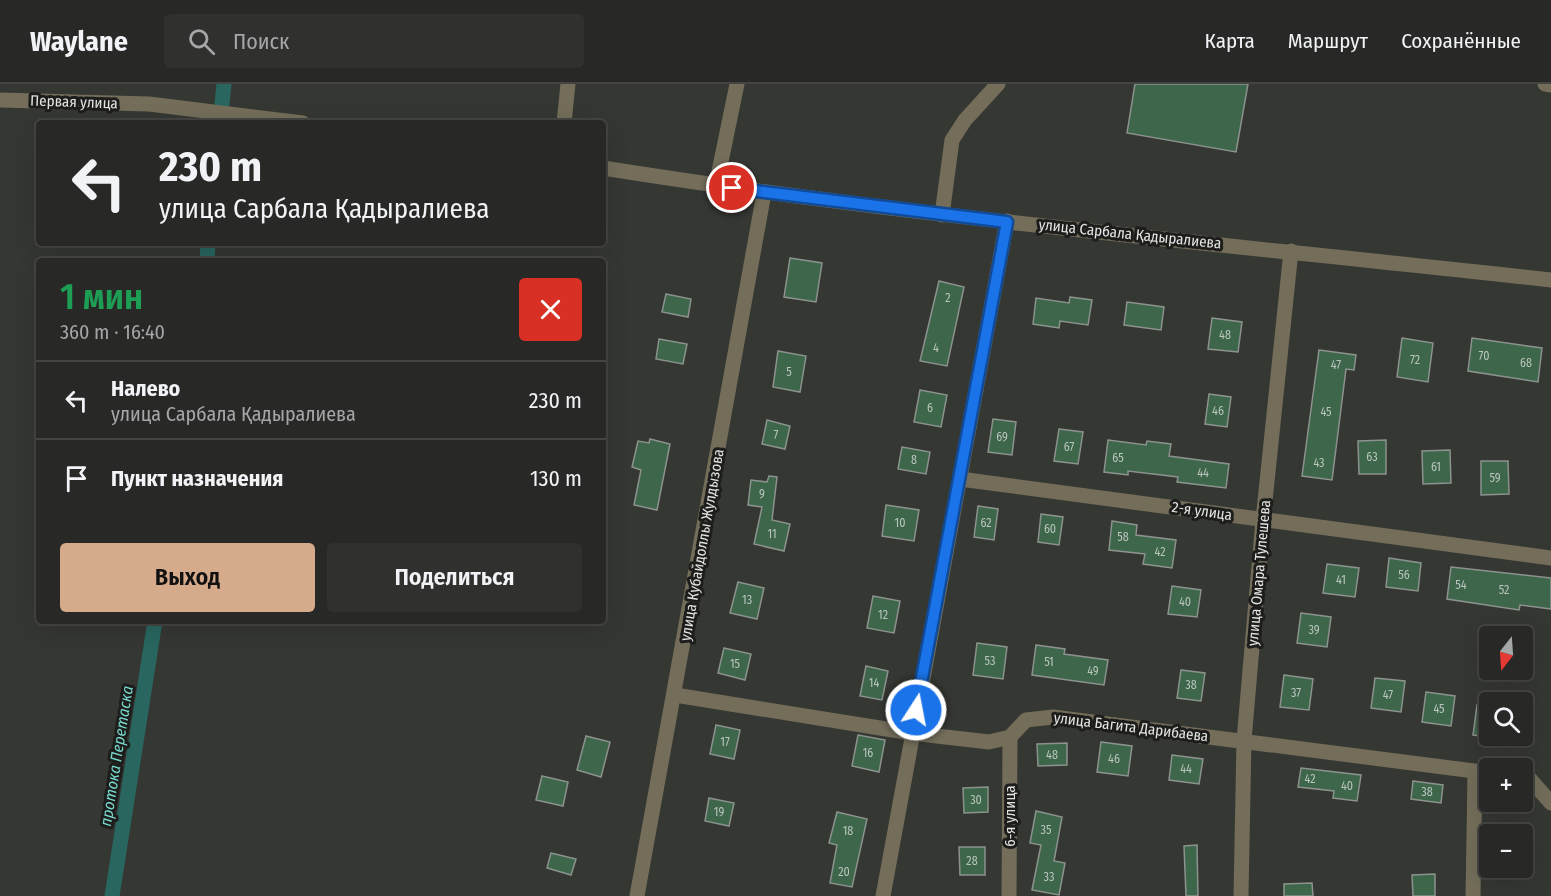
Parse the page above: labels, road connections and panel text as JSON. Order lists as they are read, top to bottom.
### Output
{
  "streets": {
    "street": [
      "Первая улица",
      "улица Сарбала Қадыралиева",
      "2-я улица",
      "улица Кубайдоллы Жулдызова",
      "улица Омара Тулешева",
      "улица Багита Дарибаева",
      "6-я улица"
    ]
  },
  "crossings": [
    ["улица Сарбала Қадыралиева", "улица Кубайдоллы Жулдызова"],
    ["улица Сарбала Қадыралиева", "улица Омара Тулешева"],
    ["2-я улица", "улица Омара Тулешева"],
    ["улица Омара Тулешева", "улица Багита Дарибаева"],
    ["улица Багита Дарибаева", "6-я улица"]
  ],
  "water": ["протока Перетаска"],
  "house_numbers": [
    "2",
    "48",
    "4",
    "70",
    "72",
    "68",
    "47",
    "5",
    "6",
    "46",
    "45",
    "7",
    "69",
    "67",
    "63",
    "65",
    "8",
    "43",
    "61",
    "44",
    "59",
    "9",
    "10",
    "62",
    "60",
    "11",
    "58",
    "42",
    "56",
    "41",
    "54",
    "52",
    "13",
    "40",
    "12",
    "39",
    "53",
    "51",
    "15",
    "49",
    "14",
    "38",
    "37",
    "47",
    "45",
    "17",
    "16",
    "48",
    "46",
    "44",
    "42",
    "40",
    "38",
    "30",
    "19",
    "35",
    "18",
    "28",
    "20",
    "33"
  ],
  "north": "bottom",
  "page": {
    "header": "Waylane",
    "search": "Поиск",
    "nav": ["Карта", "Маршрут", "Сохранённые"],
    "turn": ["230 m", "улица Сарбала Қадыралиева"],
    "heading": ["1 мин", "360 m · 16:40"],
    "list": [
      {
        "name": "Налево",
        "note": "улица Сарбала Қадыралиева",
        "value": "230 m"
      },
      {
        "name": "Пункт назначения",
        "value": "130 m"
      }
    ],
    "buttons": ["Выход", "Поделиться"],
    "map_buttons": ["+", "−"]
  }
}
